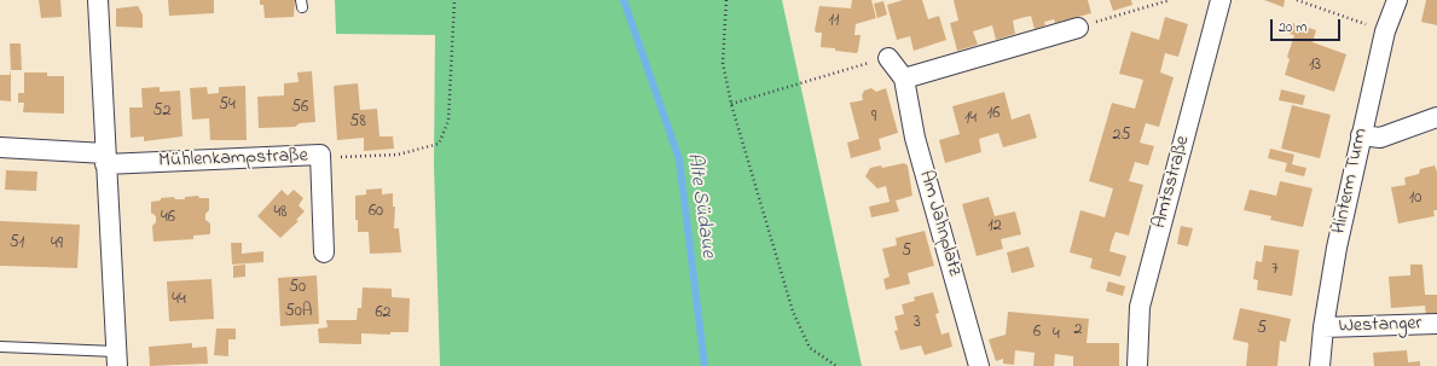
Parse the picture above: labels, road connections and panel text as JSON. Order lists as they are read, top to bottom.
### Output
{
  "streets": {
    "street": [
      "Mühlenkampstraße",
      "Hinterm Turm",
      "Amtsstraße",
      "Am Jahnplatz",
      "Westanger"
    ]
  },
  "crossings": [
    ["Hinterm Turm", "Westanger"]
  ],
  "water": ["Alte Südaue"],
  "house_numbers": [
    "11",
    "13",
    "54",
    "56",
    "52",
    "16",
    "9",
    "14",
    "58",
    "25",
    "10",
    "60",
    "48",
    "46",
    "12",
    "51",
    "49",
    "5",
    "7",
    "50",
    "44",
    "50A",
    "62",
    "3",
    "5",
    "2",
    "6",
    "4"
  ],
  "scale_bar": "20 m"
}
